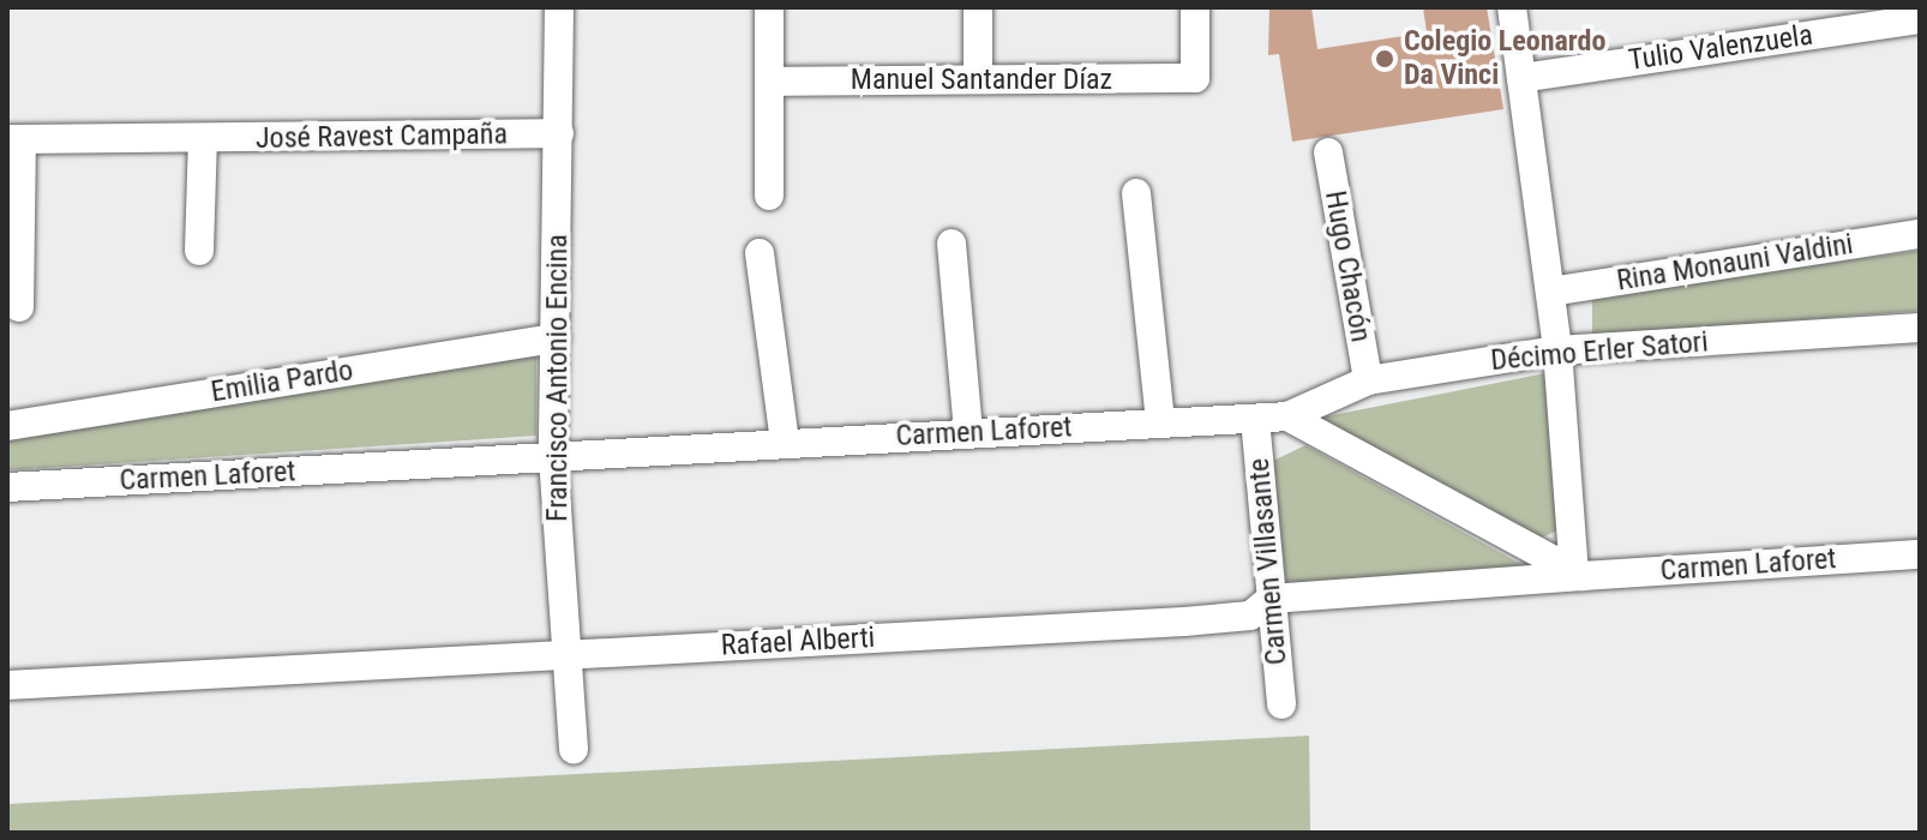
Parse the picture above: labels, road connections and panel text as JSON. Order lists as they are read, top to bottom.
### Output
{
  "streets": {
    "street": [
      "Tulio Valenzuela",
      "Manuel Santander Díaz",
      "José Ravest Campaña",
      "Rina Monauni Valdini",
      "Hugo Chacón",
      "Décimo Erler Satori",
      "Francisco Antonio Encina",
      "Emilia Pardo",
      "Carmen Laforet",
      "Carmen Villasante",
      "Rafael Alberti"
    ]
  },
  "crossings": [
    ["José Ravest Campaña", "Francisco Antonio Encina"],
    ["Hugo Chacón", "Décimo Erler Satori"],
    ["Décimo Erler Satori", "Carmen Laforet"],
    ["Francisco Antonio Encina", "Emilia Pardo"],
    ["Francisco Antonio Encina", "Carmen Laforet"],
    ["Francisco Antonio Encina", "Rafael Alberti"],
    ["Carmen Laforet", "Carmen Villasante"],
    ["Carmen Laforet", "Rafael Alberti"],
    ["Carmen Villasante", "Rafael Alberti"]
  ],
  "places": ["Colegio Leonardo Da Vinci"]
}
